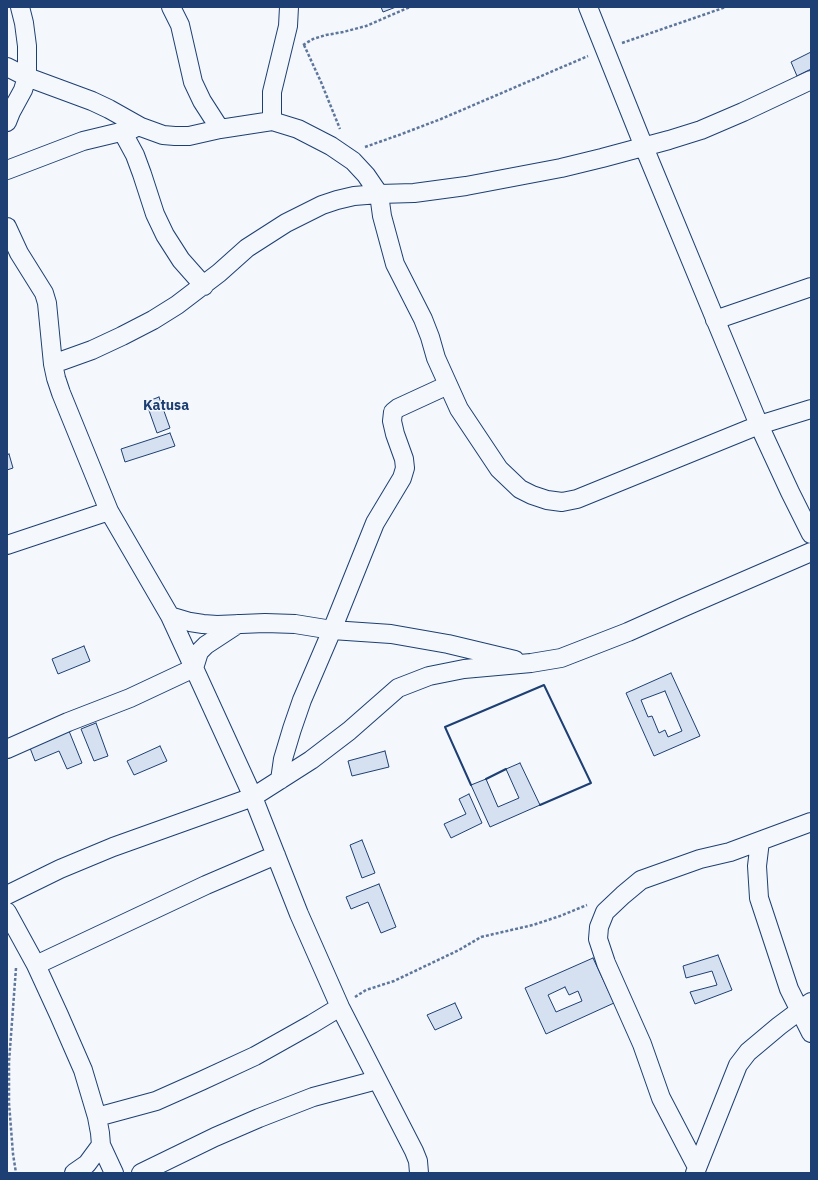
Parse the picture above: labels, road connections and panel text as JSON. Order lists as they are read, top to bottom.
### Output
{
  "districts": ["Katusa"]
}
